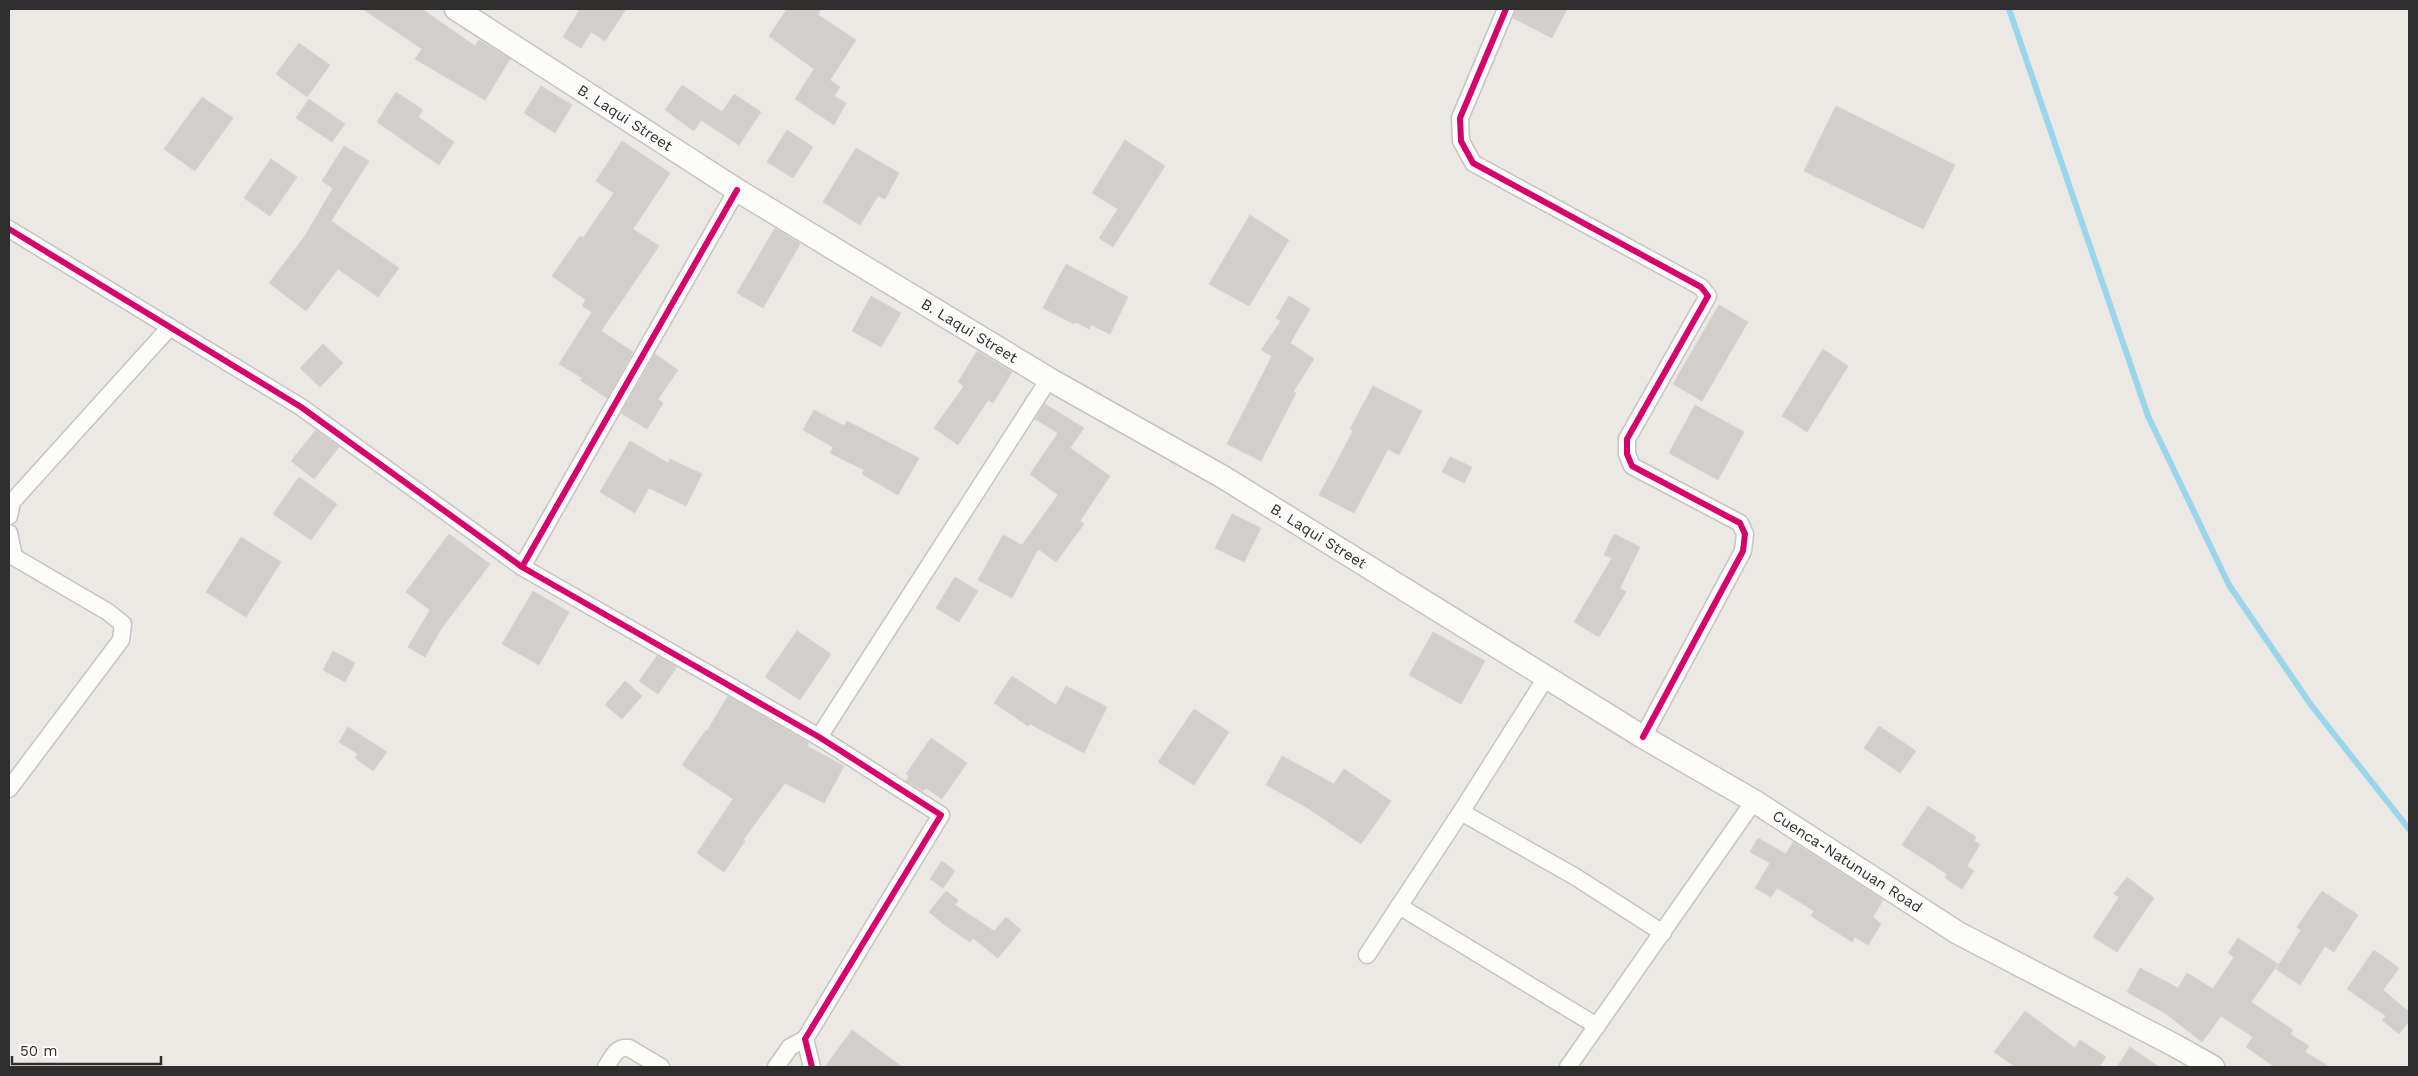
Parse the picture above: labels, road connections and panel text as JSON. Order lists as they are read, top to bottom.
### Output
{
  "streets": {
    "main road": ["B. Laqui Street", "Cuenca-Natunuan Road"]
  },
  "crossings": [
    ["B. Laqui Street", "Cuenca-Natunuan Road"]
  ],
  "scale_bar": "50 m"
}
